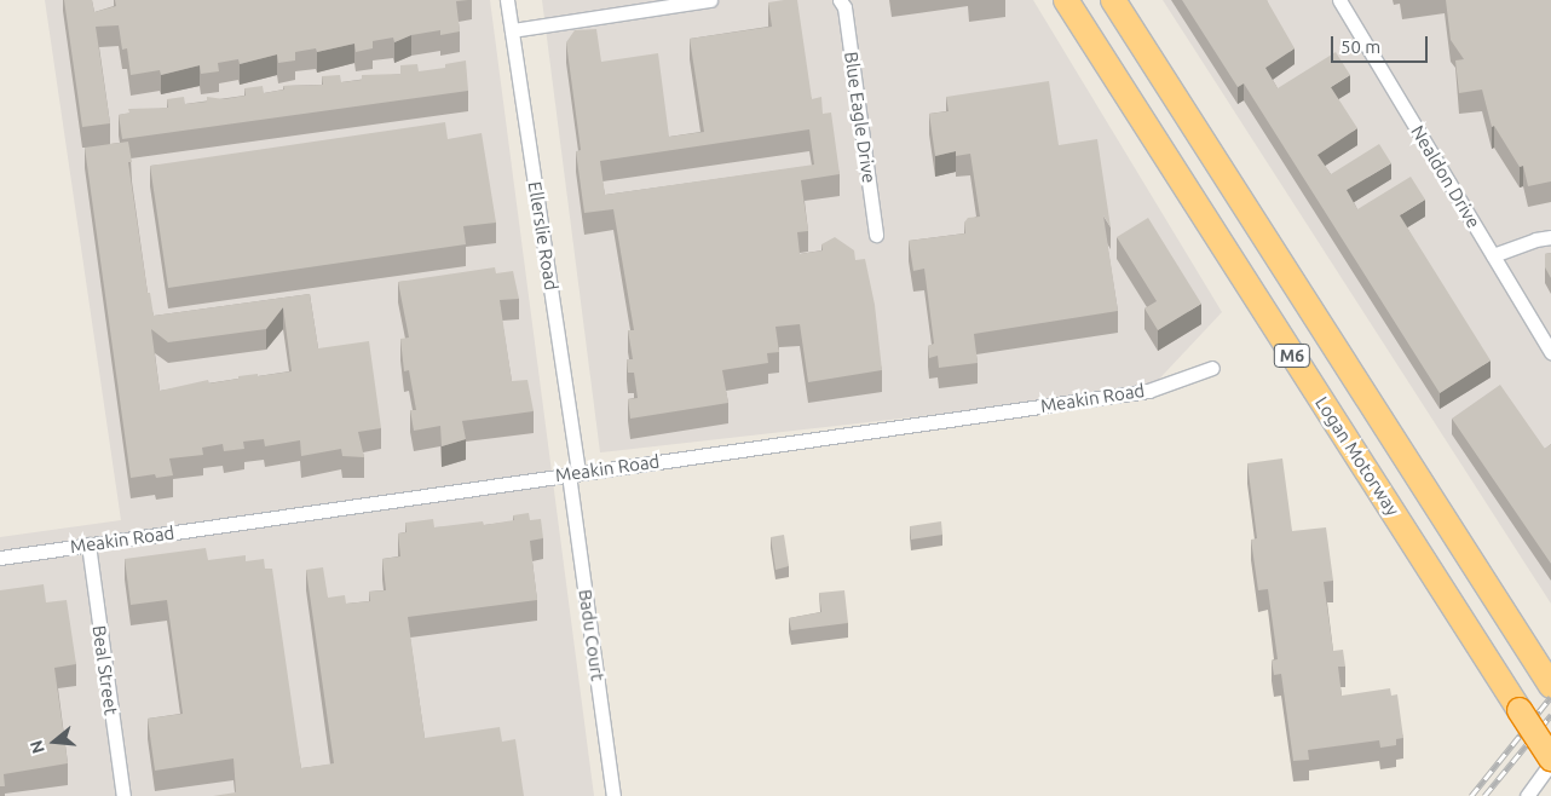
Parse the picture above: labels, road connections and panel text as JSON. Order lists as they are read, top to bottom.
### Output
{
  "streets": {
    "highway": ["M6", "Logan Motorway"],
    "street": [
      "Blue Eagle Drive",
      "Nealdon Drive",
      "Ellerslie Road",
      "Meakin Road",
      "Badu Court",
      "Beal Street"
    ]
  },
  "crossings": [
    ["Ellerslie Road", "Meakin Road"],
    ["Ellerslie Road", "Badu Court"],
    ["Meakin Road", "Badu Court"],
    ["Meakin Road", "Beal Street"]
  ],
  "scale_bar": "50 m",
  "north": "left"
}
